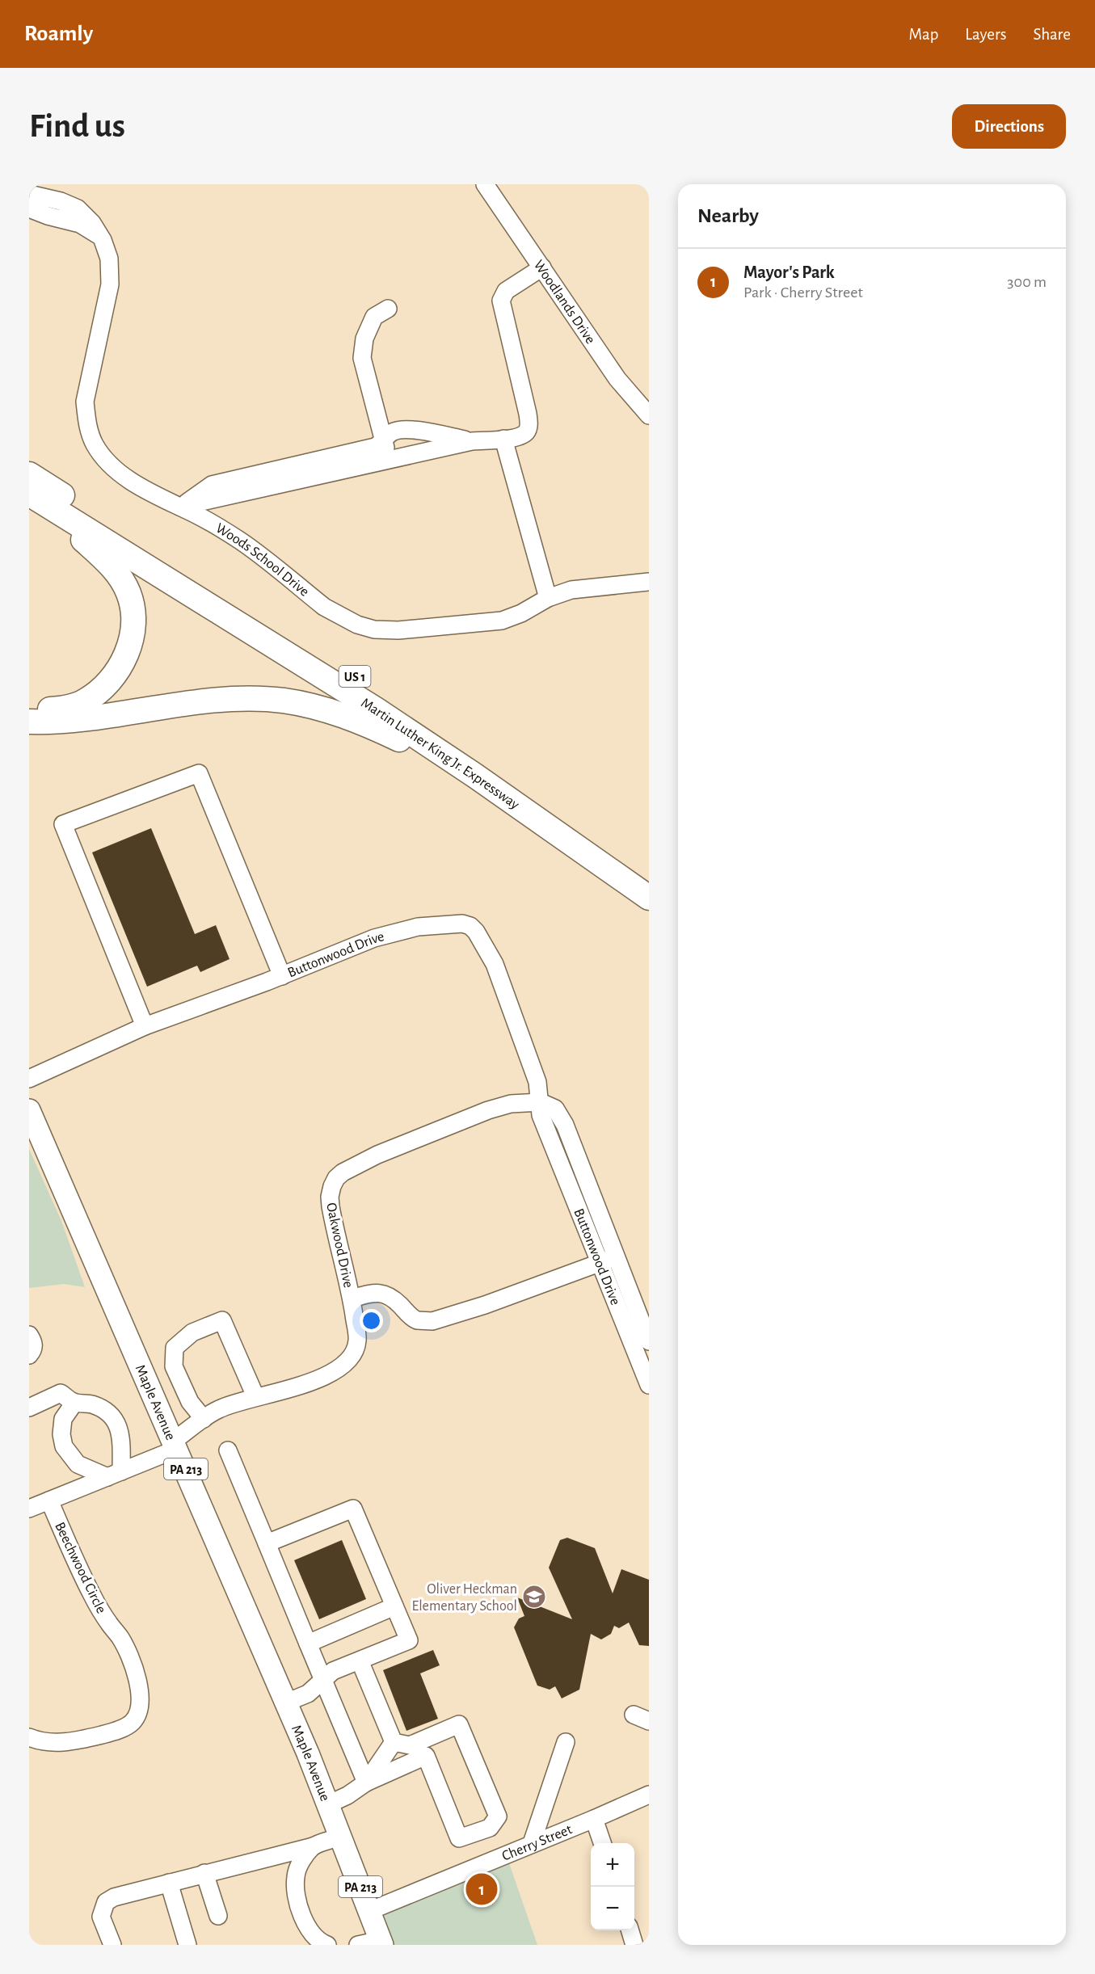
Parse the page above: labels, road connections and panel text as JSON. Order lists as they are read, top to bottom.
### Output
{
  "streets": {
    "highway": ["US 1", "Martin Luther King Jr. Expressway"],
    "main road": ["Maple Avenue", "PA 213"],
    "street": [
      "Woodlands Drive",
      "Woods School Drive",
      "Buttonwood Drive",
      "Oakwood Drive",
      "Beechwood Circle",
      "Cherry Street"
    ]
  },
  "crossings": [
    ["Buttonwood Drive", "Oakwood Drive"],
    ["Oakwood Drive", "Maple Avenue"],
    ["Oakwood Drive", "Beechwood Circle"],
    ["Maple Avenue", "PA 213"],
    ["PA 213", "Cherry Street"]
  ],
  "places": {
    "school or university": ["Oliver Heckman Elementary School"]
  },
  "page": {
    "header": "Roamly",
    "nav": ["Map", "Layers", "Share"],
    "buttons": "Directions",
    "title": "Find us",
    "heading": "Nearby",
    "list": [
      {
        "mark": "1",
        "name": "Mayor's Park",
        "note": "Park · Cherry Street",
        "value": "300 m"
      }
    ],
    "map_buttons": ["+", "−"],
    "pins": "1"
  }
}
